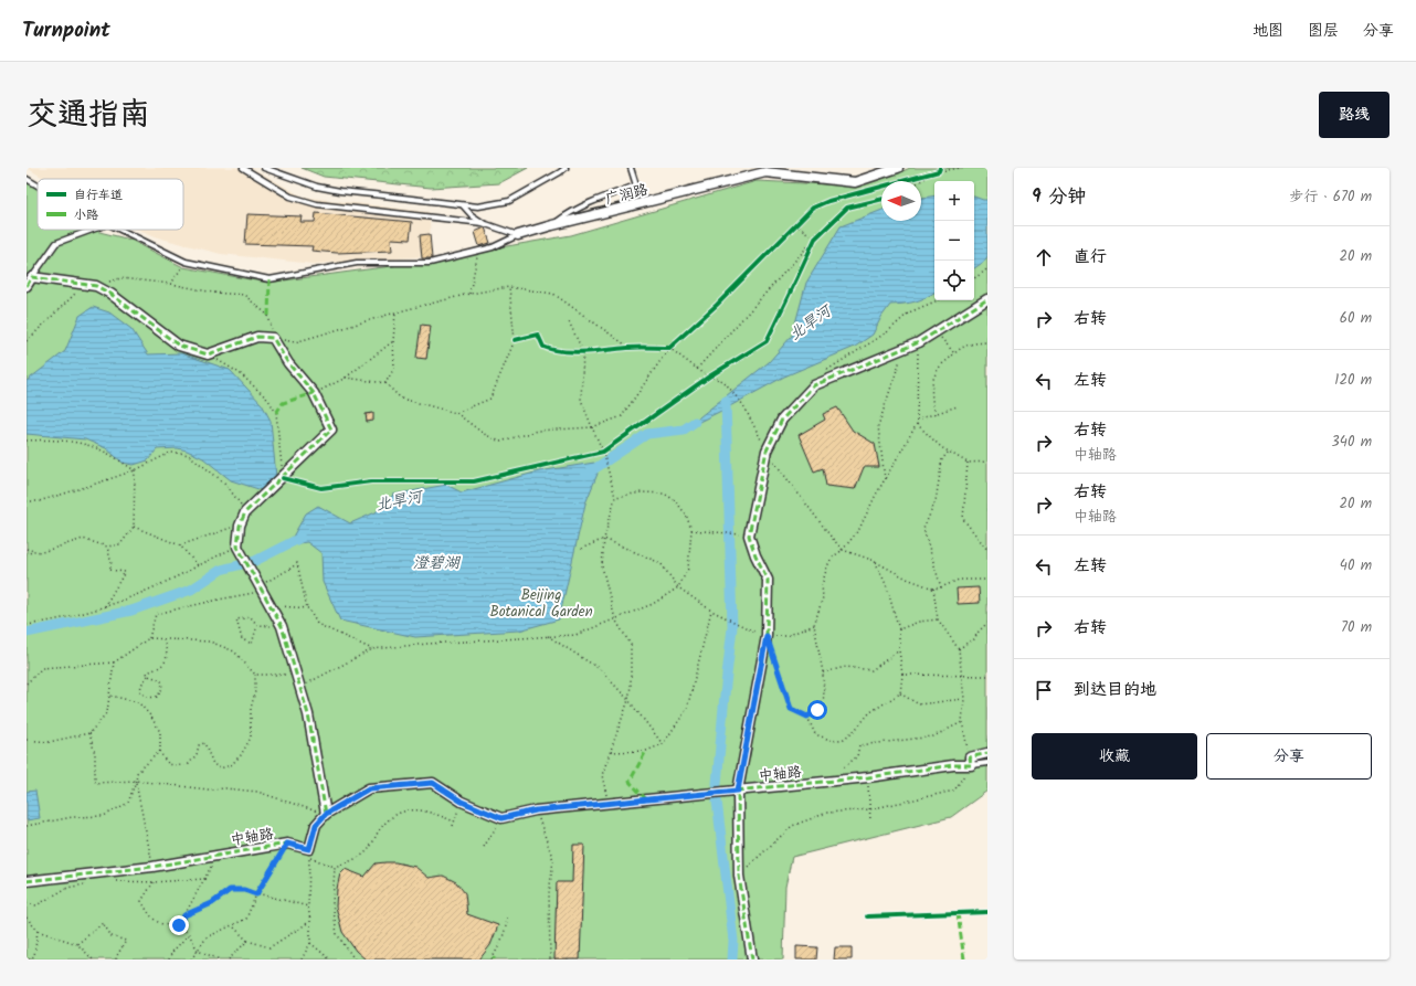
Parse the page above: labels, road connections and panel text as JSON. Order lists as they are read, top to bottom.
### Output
{
  "streets": {
    "street": ["广润路", "中轴路"]
  },
  "water": ["北旱河", "澄碧湖"],
  "parks": ["Beijing Botanical Garden"],
  "legend": ["自行车道", "小路"],
  "north": "left",
  "page": {
    "header": "Turnpoint",
    "nav": ["地图", "图层", "分享"],
    "title": "交通指南",
    "buttons": [
      "路线",
      ["收藏", "分享"]
    ],
    "heading": ["9 分钟", "步行 · 670 m"],
    "map_buttons": ["+", "−"],
    "list": [
      ["直行", "20 m"],
      ["右转", "60 m"],
      ["左转", "120 m"],
      ["右转", "中轴路", "340 m"],
      ["右转", "中轴路", "20 m"],
      ["左转", "40 m"],
      ["右转", "70 m"],
      "到达目的地"
    ]
  }
}
